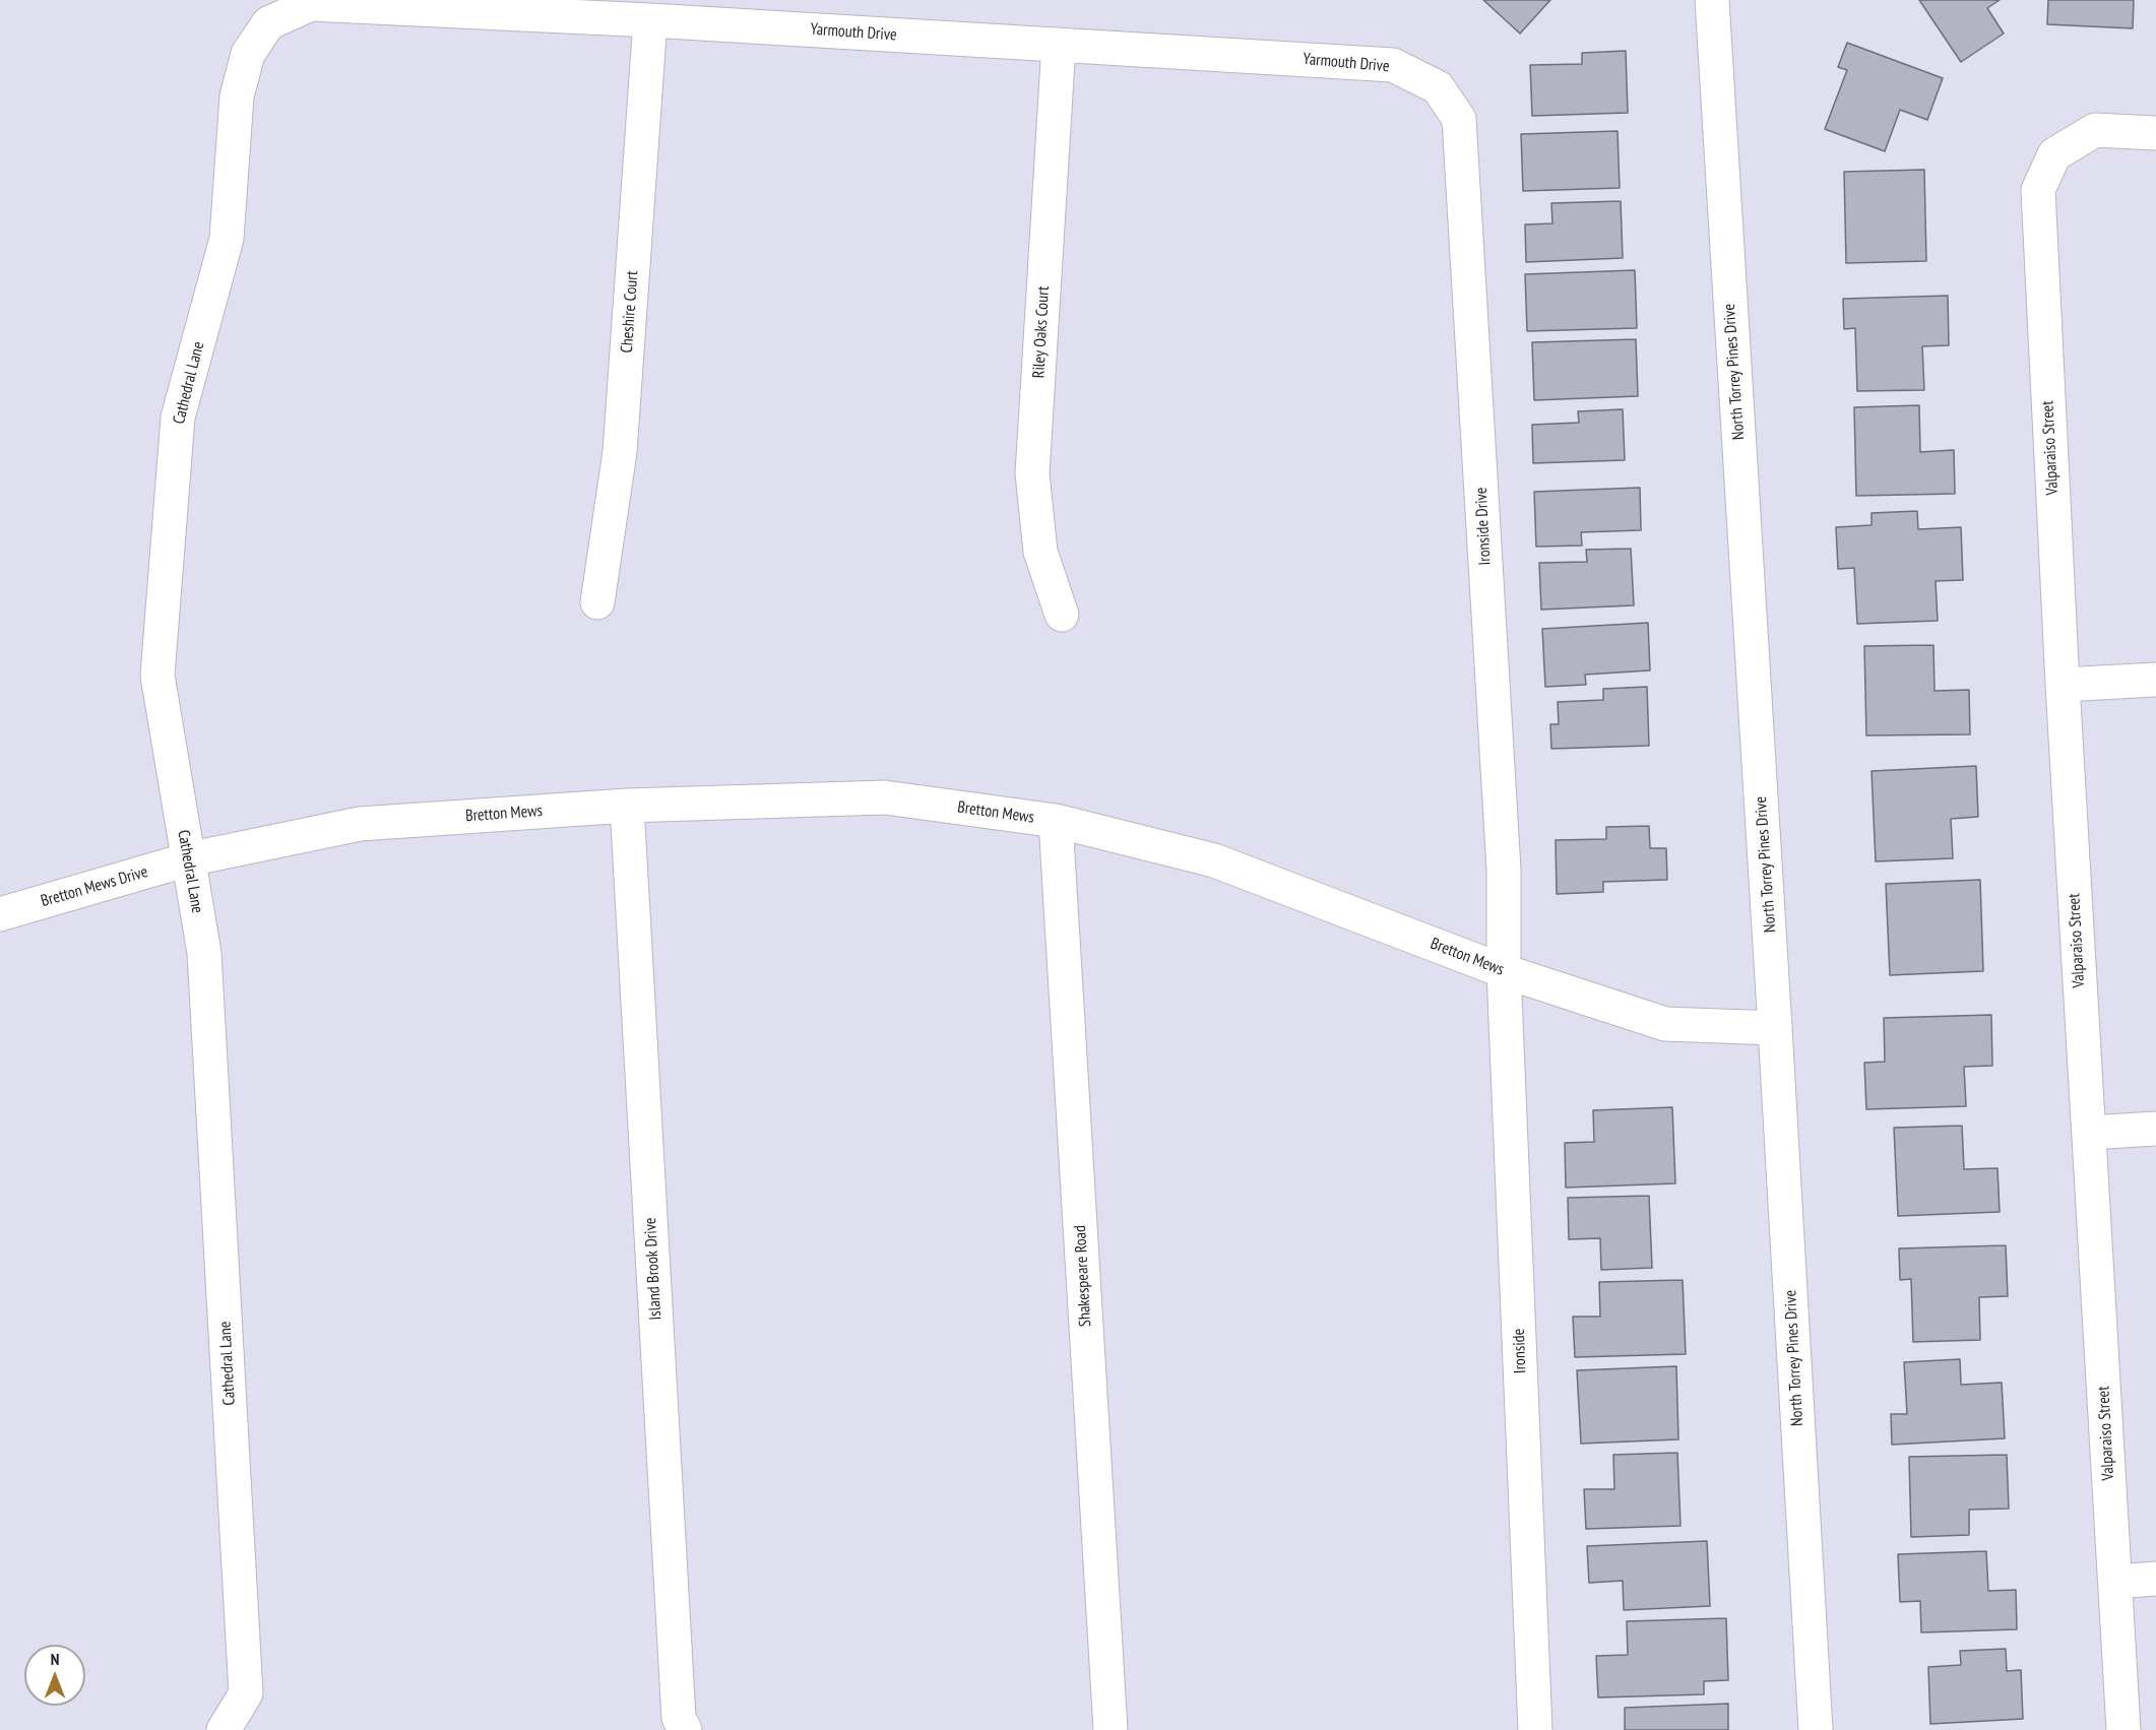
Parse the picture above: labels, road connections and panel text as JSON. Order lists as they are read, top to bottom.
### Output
{
  "streets": {
    "street": [
      "Yarmouth Drive",
      "Cheshire Court",
      "Riley Oaks Court",
      "North Torrey Pines Drive",
      "Cathedral Lane",
      "Valparaiso Street",
      "Ironside Drive",
      "Bretton Mews",
      "Bretton Mews Drive",
      "Island Brook Drive",
      "Shakespeare Road",
      "Ironside"
    ]
  },
  "crossings": [
    ["Yarmouth Drive", "Cheshire Court"],
    ["Yarmouth Drive", "Riley Oaks Court"],
    ["Yarmouth Drive", "Cathedral Lane"],
    ["Yarmouth Drive", "Ironside Drive"],
    ["North Torrey Pines Drive", "Bretton Mews"],
    ["Cathedral Lane", "Bretton Mews"],
    ["Cathedral Lane", "Bretton Mews Drive"],
    ["Ironside Drive", "Bretton Mews"],
    ["Ironside Drive", "Ironside"],
    ["Bretton Mews", "Bretton Mews Drive"],
    ["Bretton Mews", "Island Brook Drive"],
    ["Bretton Mews", "Shakespeare Road"],
    ["Bretton Mews", "Ironside"]
  ],
  "north": "top"
}
